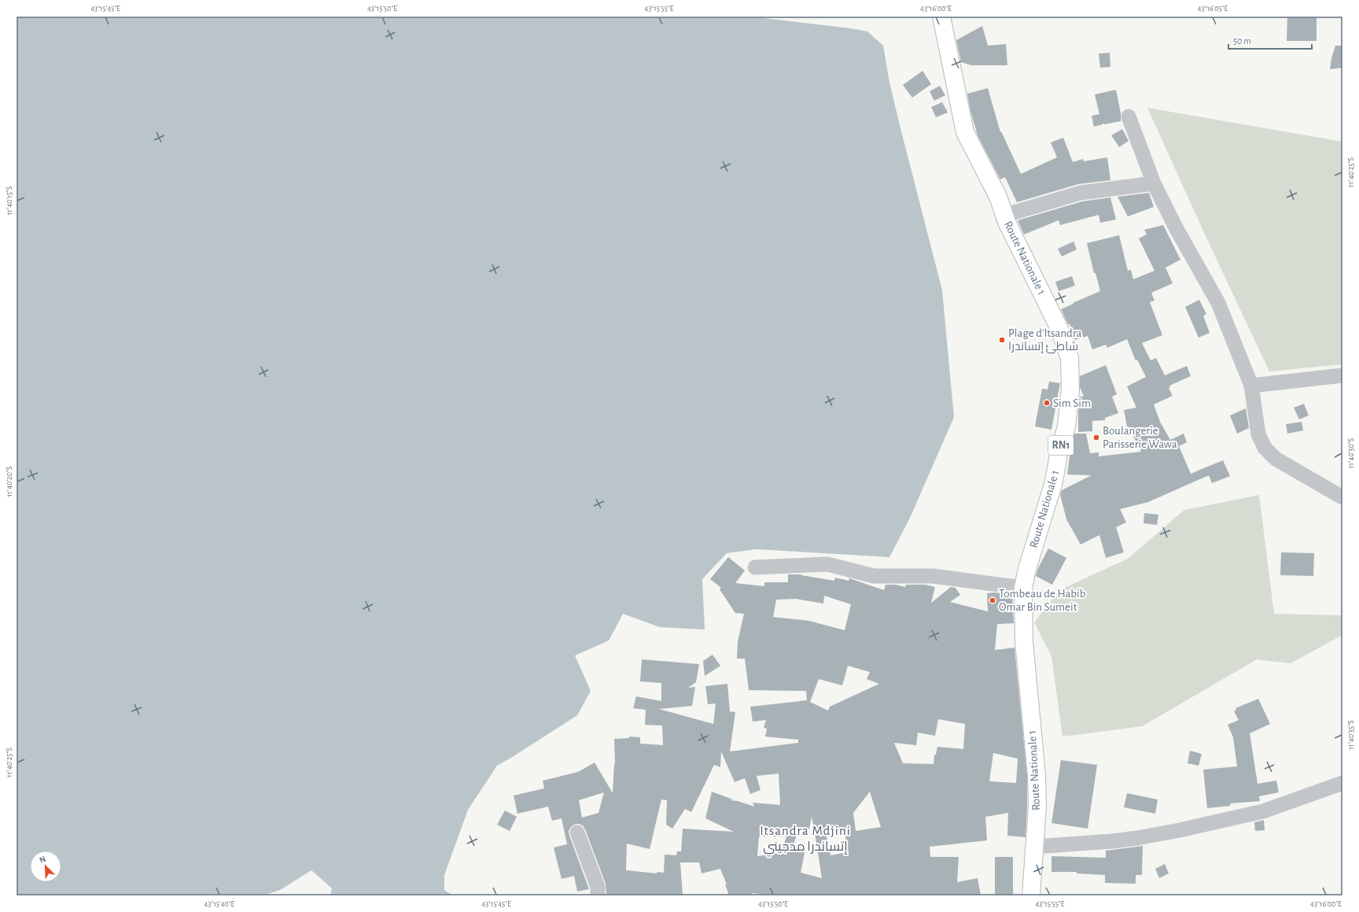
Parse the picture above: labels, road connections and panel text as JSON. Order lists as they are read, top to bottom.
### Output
{
  "streets": {
    "main road": ["Route Nationale 1", "RN1"]
  },
  "districts": ["Itsandra Mdjini إتساندرا مدجيني"],
  "places": [
    "Plage d'Itsandra شاطئ إتساندرا",
    "Sim Sim",
    "Boulangerie Parisserie Wawa",
    "Tombeau de Habib Omar Bin Sumeit"
  ],
  "scale_bar": "50 m",
  "north": "top left",
  "coordinates": [
    "43°15'45\"E",
    "43°15'50\"E",
    "43°15'55\"E",
    "43°16'00\"E",
    "43°16'05\"E",
    "11°40'25\"S",
    "11°40'15\"S",
    "11°40'30\"S",
    "11°40'20\"S",
    "11°40'35\"S",
    "43°15'40\"E"
  ]
}
